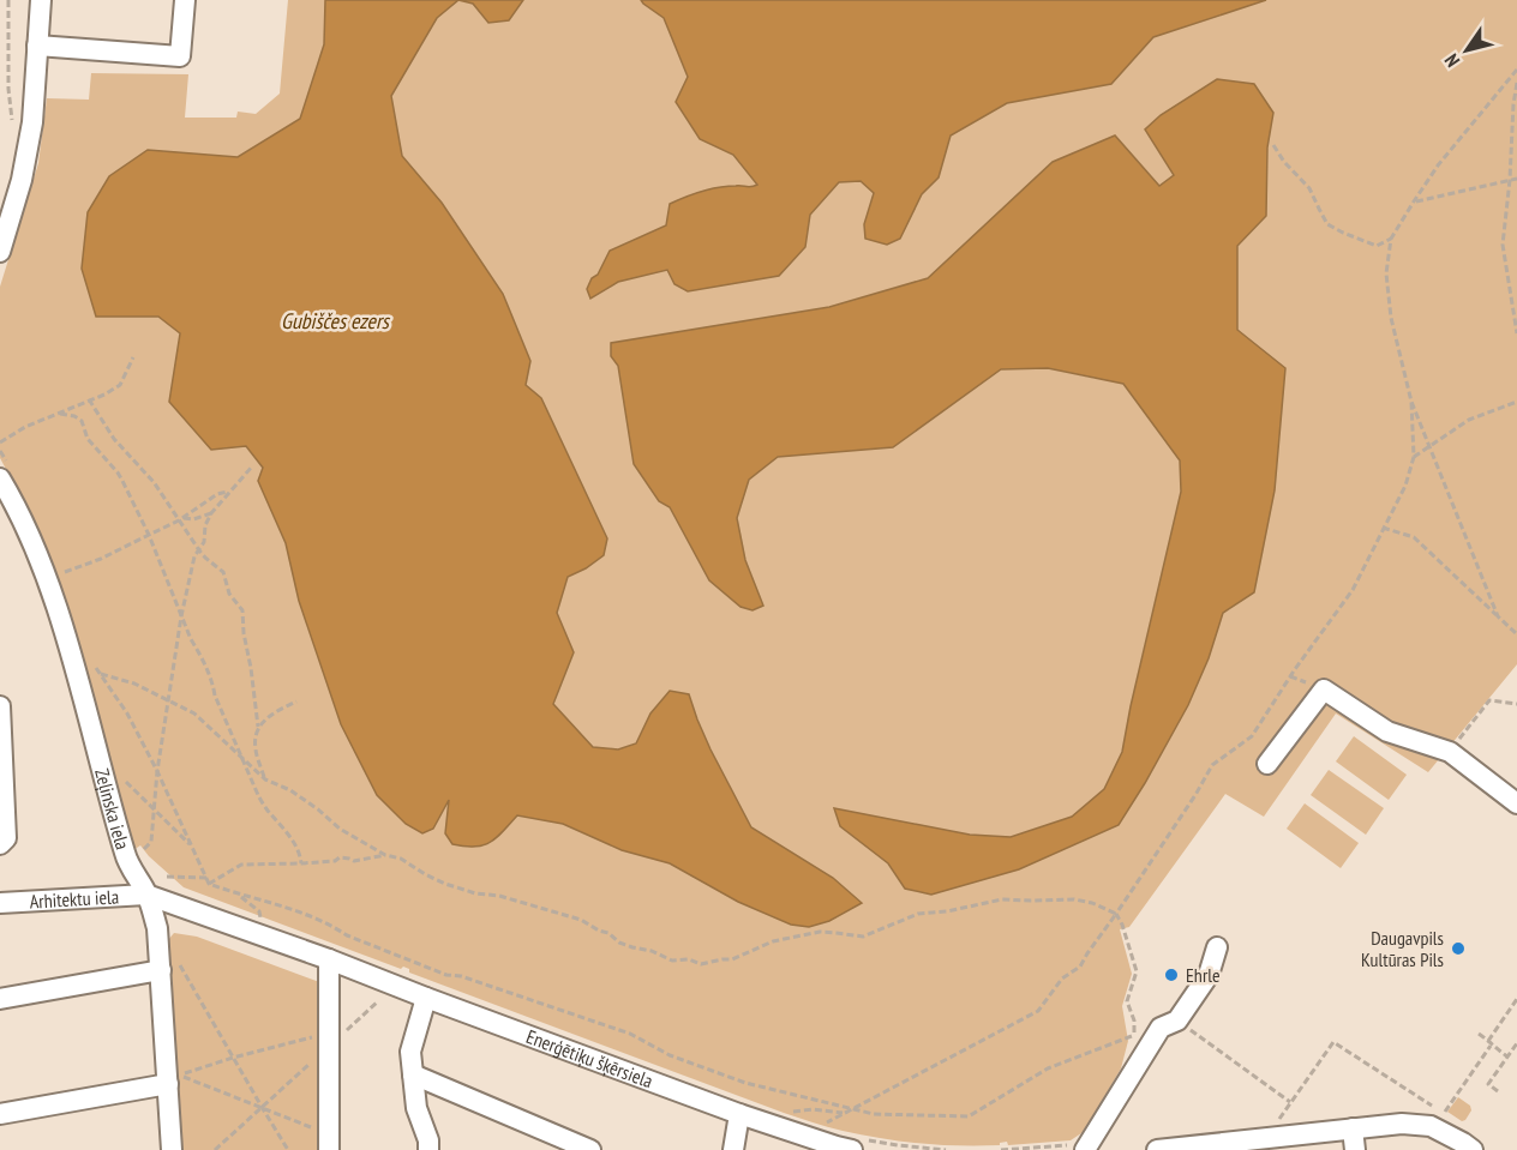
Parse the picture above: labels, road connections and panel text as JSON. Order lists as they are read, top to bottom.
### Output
{
  "streets": {
    "street": ["Zeļinska iela", "Arhitektu iela", "Enerģētiķu šķērsiela"]
  },
  "crossings": [
    ["Zeļinska iela", "Arhitektu iela"],
    ["Zeļinska iela", "Enerģētiķu šķērsiela"],
    ["Arhitektu iela", "Enerģētiķu šķērsiela"]
  ],
  "water": ["Gubiščes ezers"],
  "places": ["Daugavpils Kultūras Pils", "Ehrle"],
  "north": "bottom left"
}
